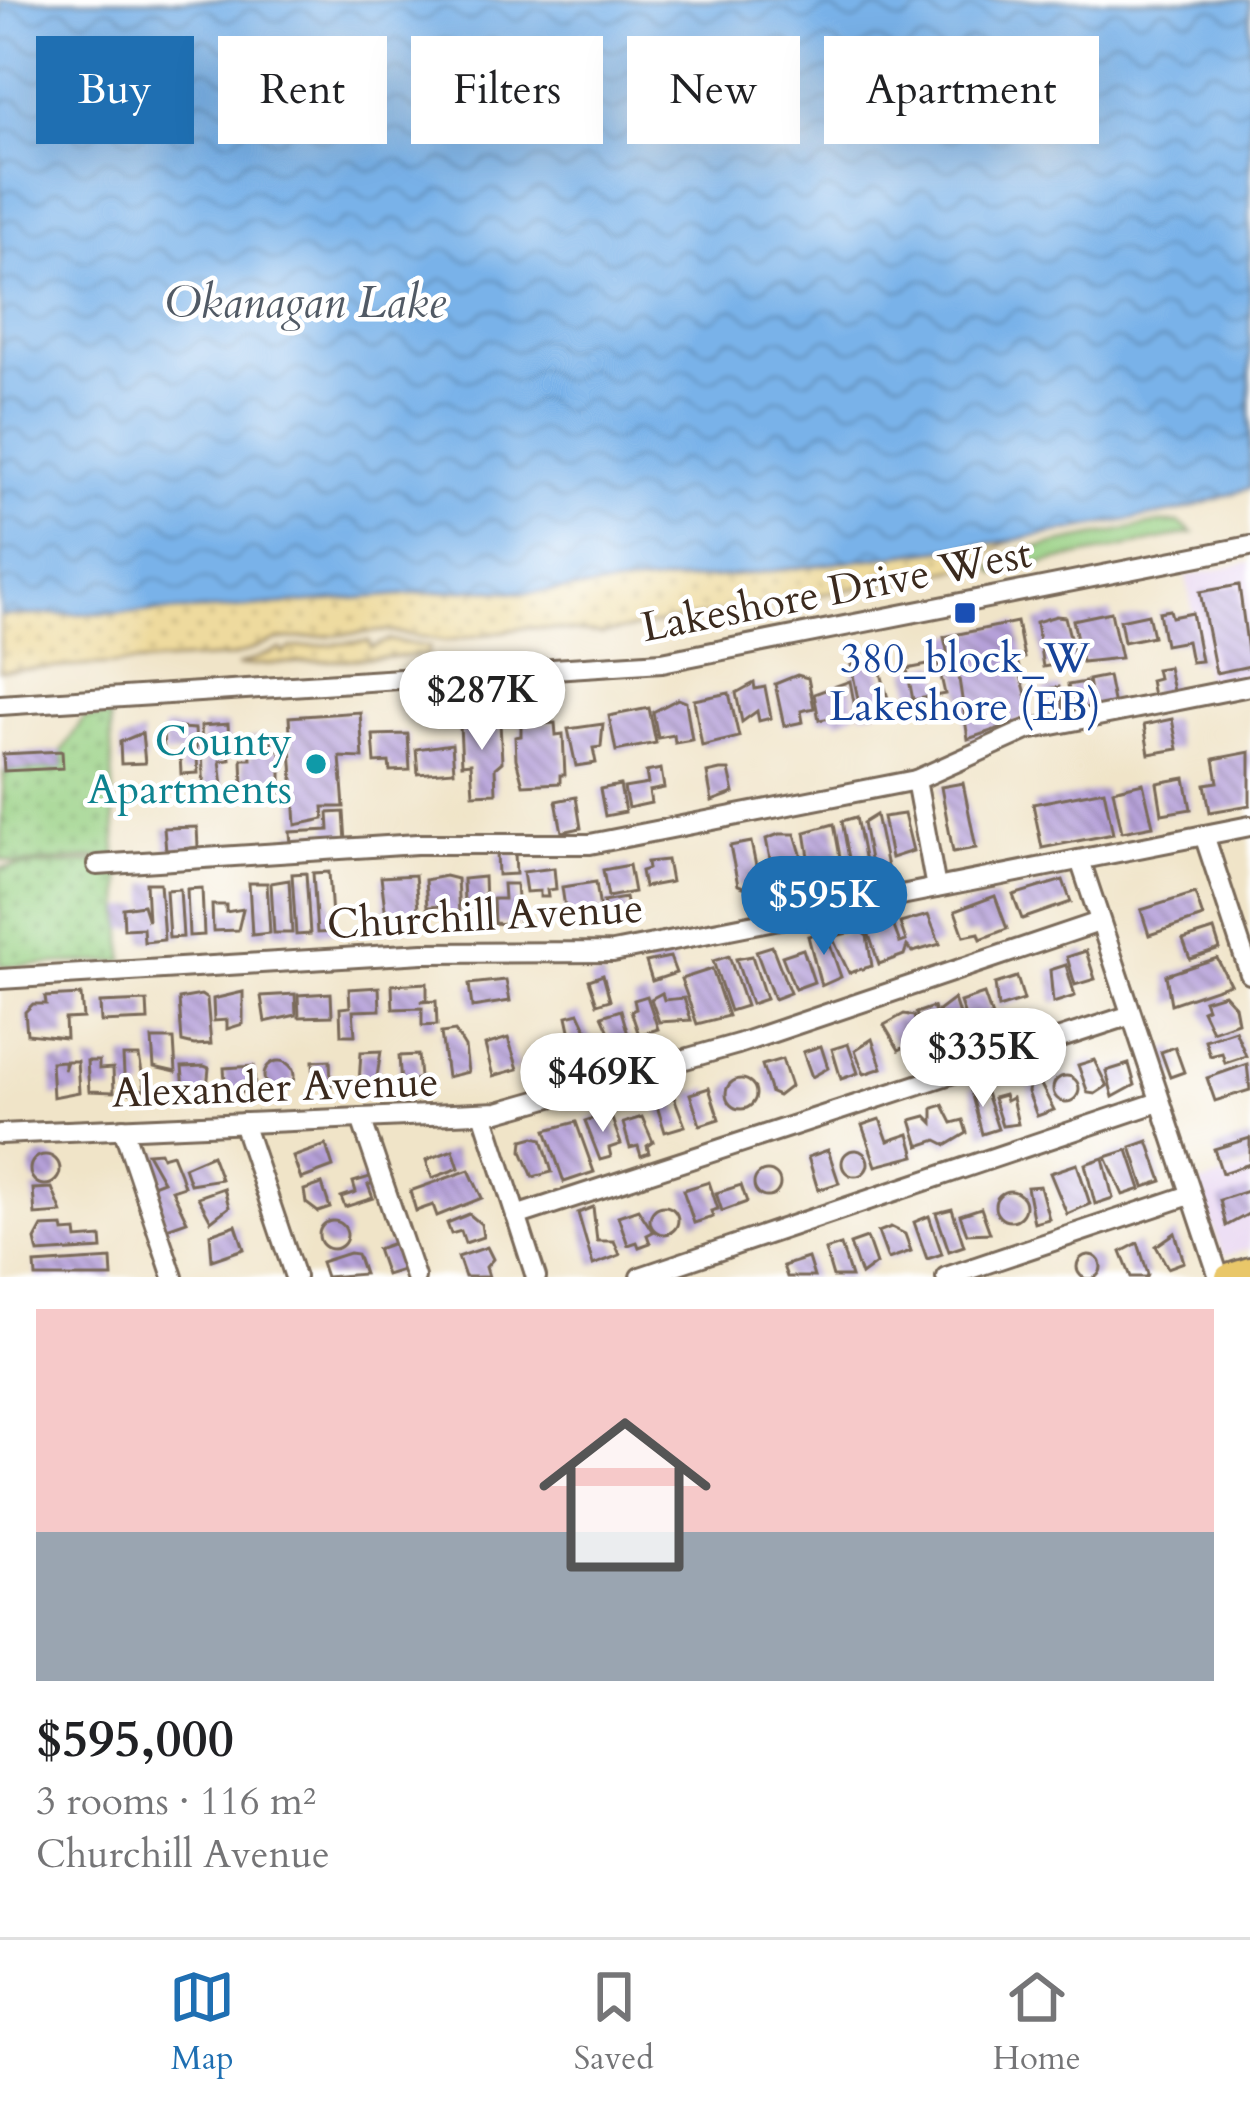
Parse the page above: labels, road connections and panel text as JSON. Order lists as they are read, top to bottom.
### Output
{
  "streets": {
    "street": ["Lakeshore Drive West", "Churchill Avenue", "Alexander Avenue"]
  },
  "water": ["Okanagan Lake"],
  "places": {
    "transit": ["380_block_W Lakeshore (EB)"],
    "other": ["County Apartments"]
  },
  "page": {
    "chip": [
      "Buy",
      "Rent",
      "Filters",
      "New",
      "Apartment"
    ],
    "price": [
      "$287K",
      "$595K",
      "$335K",
      "$469K"
    ],
    "list": [
      {
        "name": "$595,000",
        "note": "3 rooms · 116 m² · Churchill Avenue"
      }
    ],
    "tabs": ["Map", "Saved", "Home"]
  }
}
